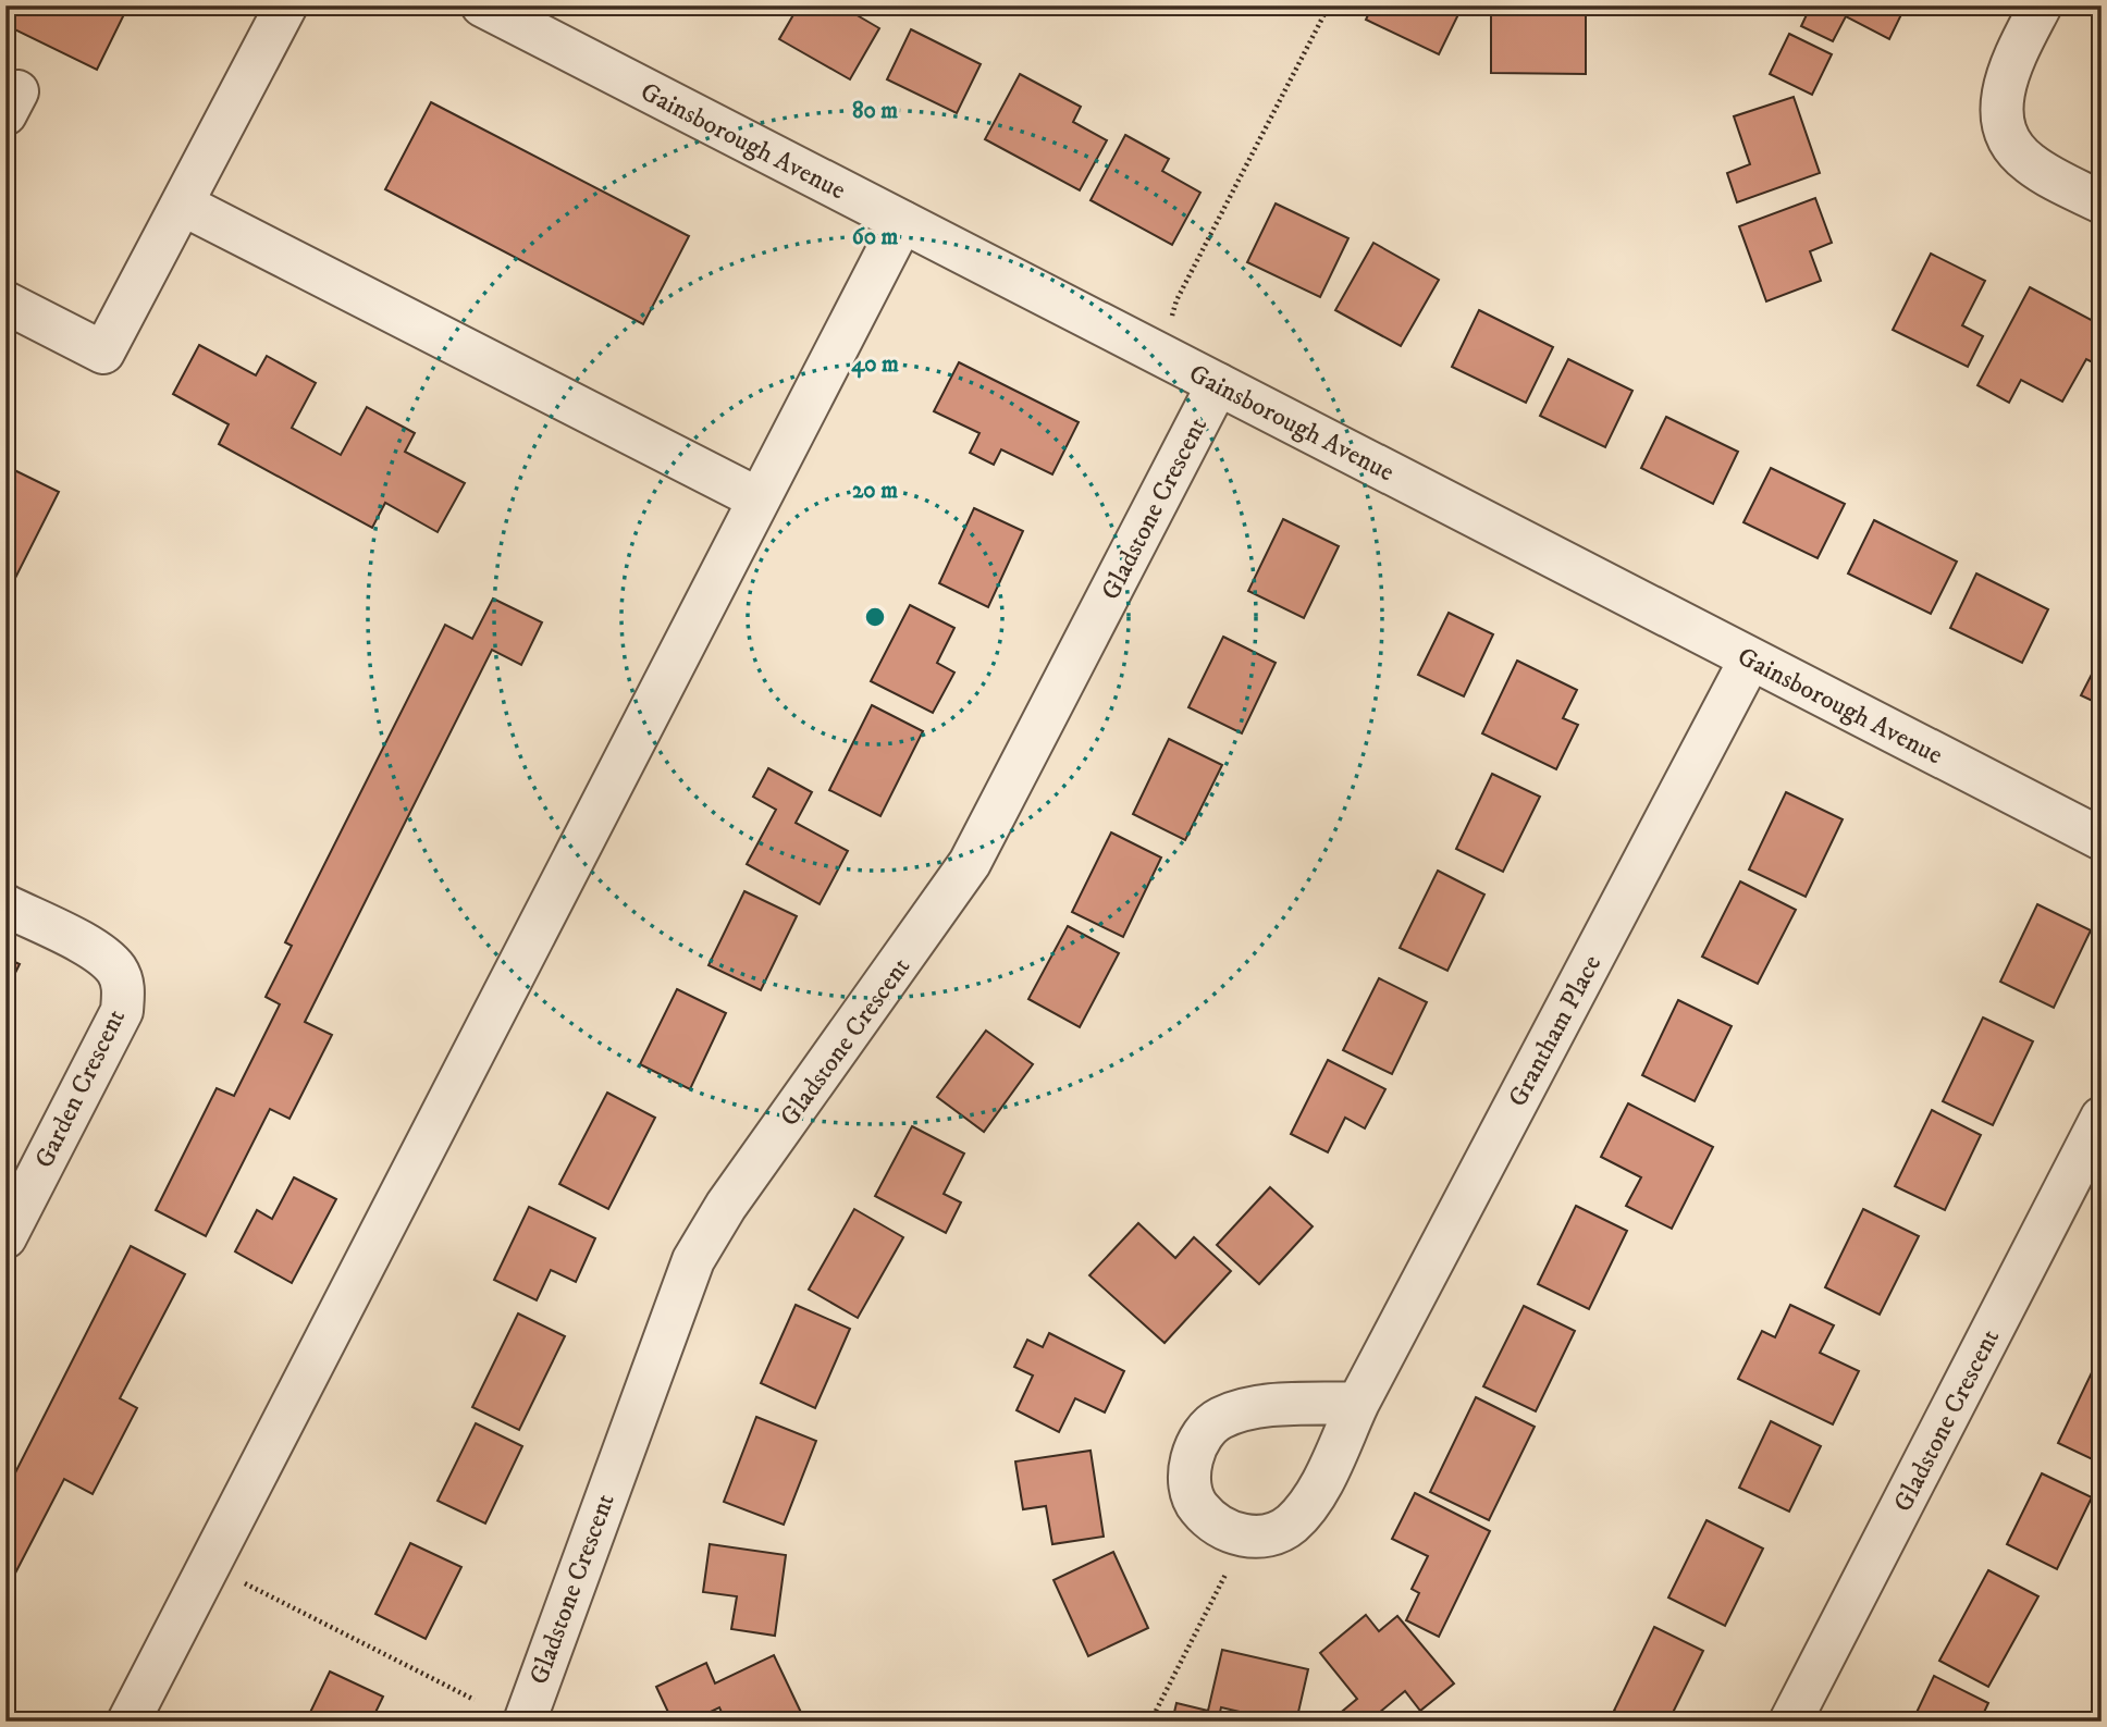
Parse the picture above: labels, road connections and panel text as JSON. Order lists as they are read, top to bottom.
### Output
{
  "streets": {
    "street": [
      "Gainsborough Avenue",
      "Gladstone Crescent",
      "Grantham Place",
      "Garden Crescent"
    ]
  },
  "crossings": [
    ["Gainsborough Avenue", "Gladstone Crescent"],
    ["Gainsborough Avenue", "Grantham Place"]
  ],
  "rings": [
    "80 m",
    "60 m",
    "40 m",
    "20 m"
  ]
}
